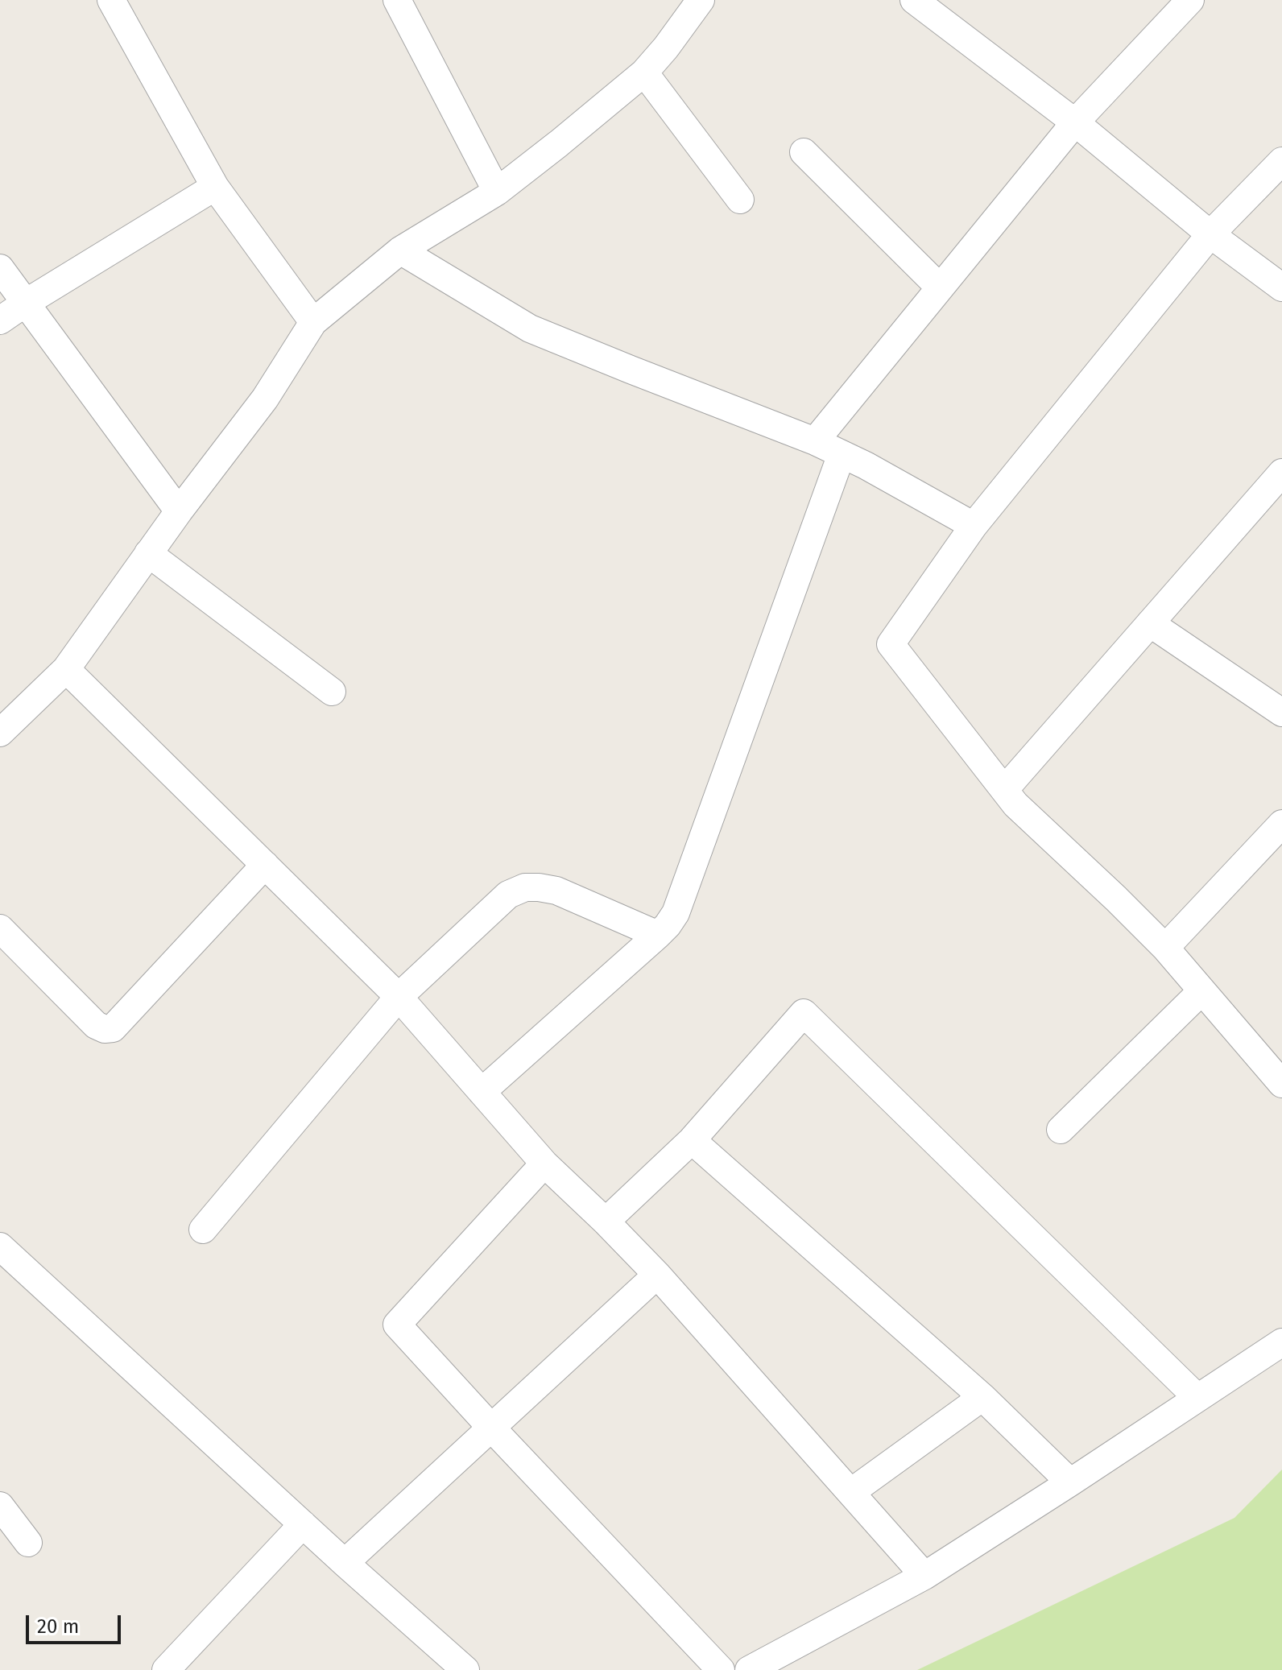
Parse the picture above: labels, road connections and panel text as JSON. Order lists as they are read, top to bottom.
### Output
{
  "scale_bar": "20 m"
}
